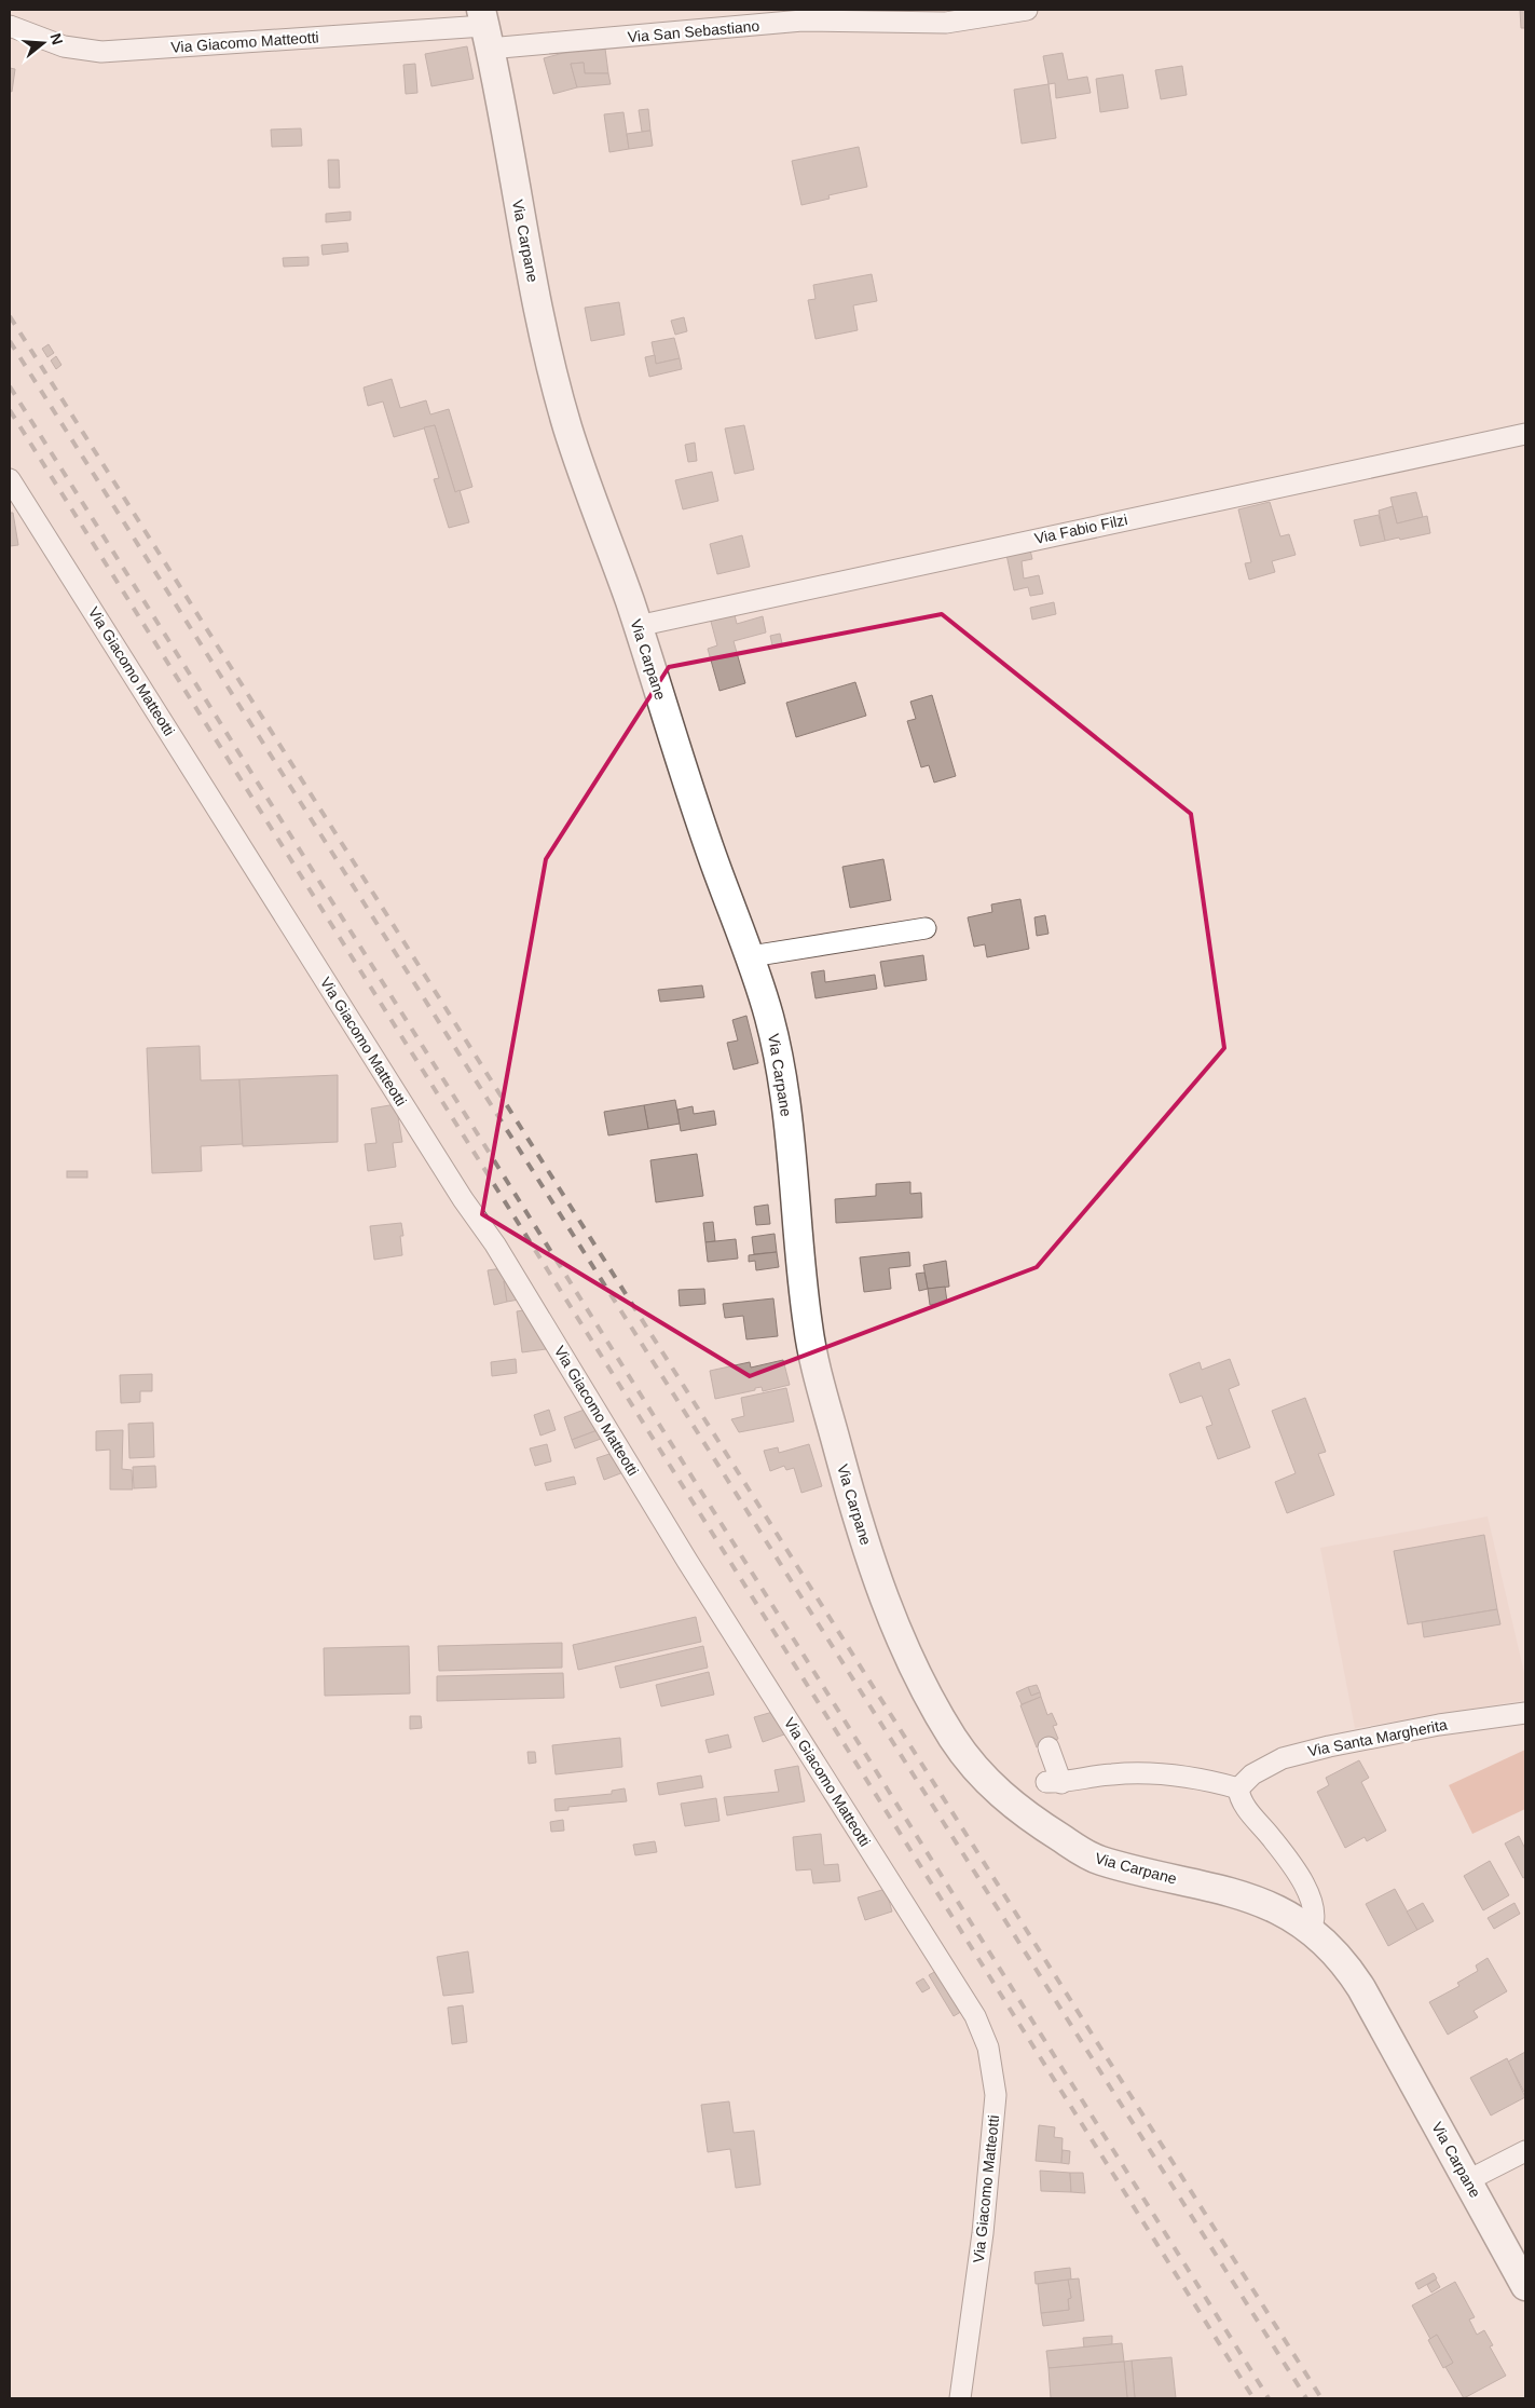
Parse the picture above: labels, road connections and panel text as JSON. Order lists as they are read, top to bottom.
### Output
{
  "streets": {
    "street": [
      "Via San Sebastiano",
      "Via Giacomo Matteotti",
      "Via Carpane",
      "Via Fabio Filzi",
      "Via Santa Margherita"
    ]
  },
  "crossings": [
    ["Via San Sebastiano", "Via Giacomo Matteotti"],
    ["Via San Sebastiano", "Via Carpane"],
    ["Via Giacomo Matteotti", "Via Carpane"],
    ["Via Carpane", "Via Fabio Filzi"]
  ],
  "north": "right"
}
